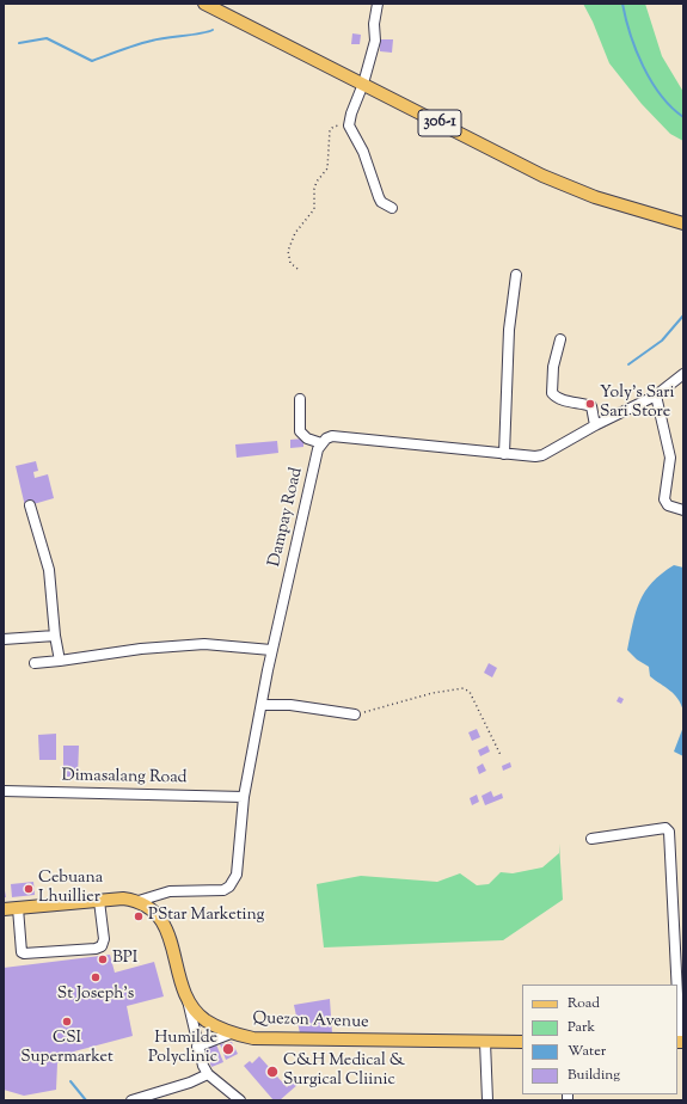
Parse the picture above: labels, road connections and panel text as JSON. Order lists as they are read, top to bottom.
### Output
{
  "streets": {
    "main road": ["306-1", "Quezon Avenue"],
    "street": ["Dampay Road", "Dimasalang Road"]
  },
  "crossings": [
    ["Dampay Road", "Dimasalang Road"],
    ["Dampay Road", "Quezon Avenue"]
  ],
  "places": [
    "Yoly's Sari Sari Store",
    "Cebuana Lhuillier",
    "PStar Marketing",
    "BPI",
    "St Joseph's",
    "CSI Supermarket",
    "Humilde Polyclinic",
    "C&H Medical & Surgical Cliinic"
  ],
  "legend": [
    "Road",
    "Park",
    "Water",
    "Building"
  ]
}
